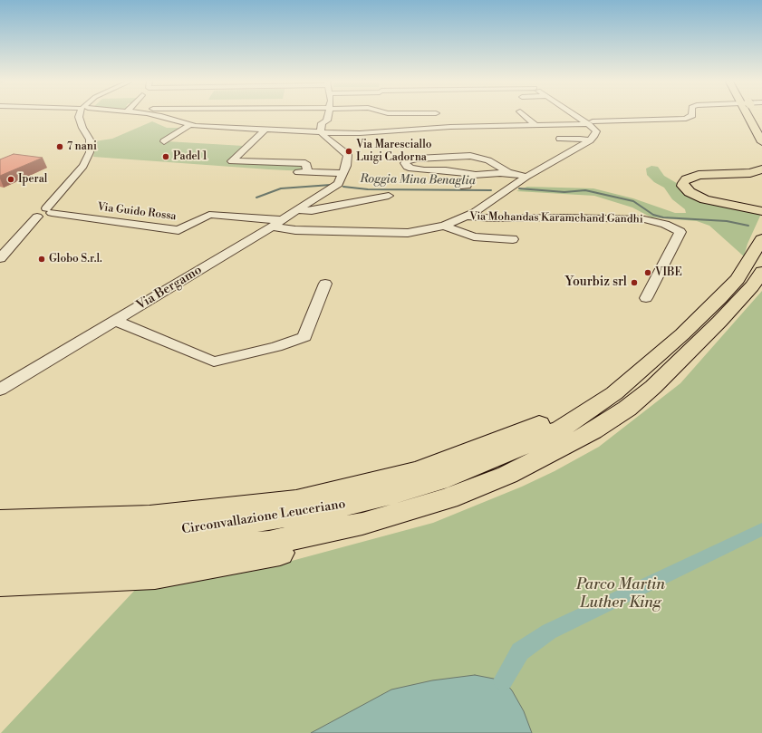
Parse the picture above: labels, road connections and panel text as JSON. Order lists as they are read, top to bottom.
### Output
{
  "streets": {
    "highway": ["Circonvallazione Leuceriano"],
    "street": ["Via Guido Rossa", "Via Mohandas Karamchand Gandhi", "Via Bergamo"]
  },
  "crossings": [
    ["Via Guido Rossa", "Via Mohandas Karamchand Gandhi"],
    ["Via Guido Rossa", "Via Bergamo"],
    ["Via Mohandas Karamchand Gandhi", "Via Bergamo"]
  ],
  "water": ["Roggia Mina Benaglia"],
  "parks": ["Parco Martin Luther King"],
  "places": [
    "7 nani",
    "Via Maresciallo Luigi Cadorna",
    "Padel 1",
    "Iperal",
    "Globo S.r.l.",
    "VIBE",
    "Yourbiz srl"
  ]
}
